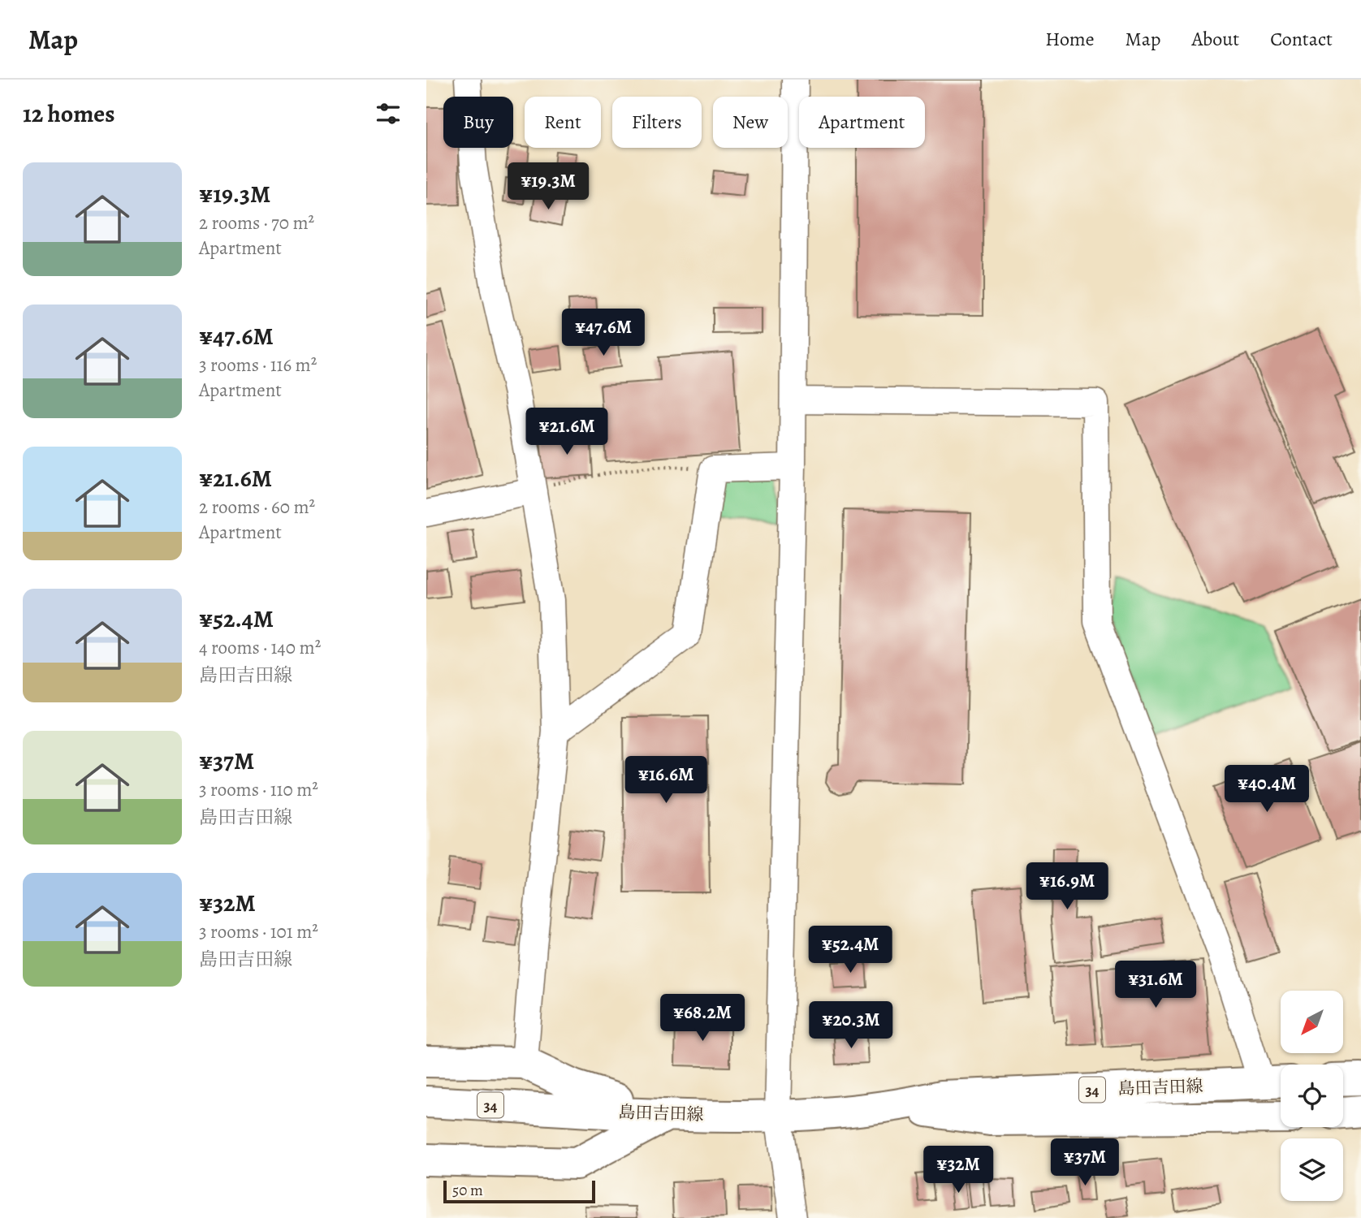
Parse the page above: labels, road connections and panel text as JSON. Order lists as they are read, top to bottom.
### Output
{
  "streets": {
    "main road": ["島田吉田線", "34"]
  },
  "scale_bar": "50 m",
  "north": "bottom left",
  "page": {
    "header": "Map",
    "nav": [
      "Home",
      "Map",
      "About",
      "Contact"
    ],
    "heading": "12 homes",
    "chip": [
      "Buy",
      "Rent",
      "Filters",
      "New",
      "Apartment"
    ],
    "list": [
      {
        "name": "¥19.3M",
        "note": "2 rooms · 70 m² · Apartment"
      },
      {
        "name": "¥47.6M",
        "note": "3 rooms · 116 m² · Apartment"
      },
      {
        "name": "¥21.6M",
        "note": "2 rooms · 60 m² · Apartment"
      },
      {
        "name": "¥52.4M",
        "note": "4 rooms · 140 m² · 島田吉田線"
      },
      {
        "name": "¥37M",
        "note": "3 rooms · 110 m² · 島田吉田線"
      },
      {
        "name": "¥32M",
        "note": "3 rooms · 101 m² · 島田吉田線"
      }
    ],
    "price": [
      "¥19.3M",
      "¥47.6M",
      "¥21.6M",
      "¥16.6M",
      "¥40.4M",
      "¥16.9M",
      "¥52.4M",
      "¥31.6M",
      "¥68.2M",
      "¥20.3M",
      "¥37M",
      "¥32M"
    ],
    "scale": "50 m"
  }
}
